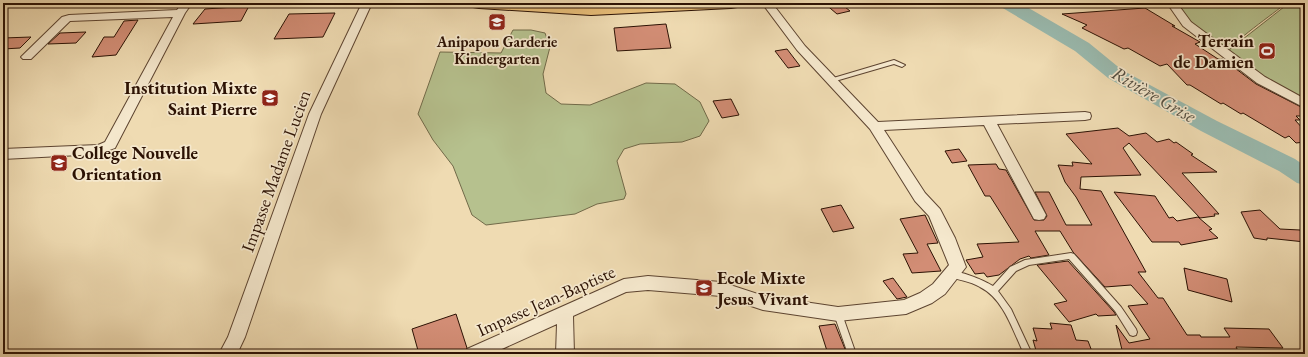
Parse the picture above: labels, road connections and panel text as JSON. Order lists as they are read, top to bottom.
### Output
{
  "streets": {
    "street": ["Impasse Madame Lucien", "Impasse Jean-Baptiste"]
  },
  "water": ["Rivière Grise"],
  "places": {
    "school or university": [
      "Anipapou Garderie Kindergarten",
      "Institution Mixte Saint Pierre",
      "College Nouvelle Orientation",
      "Ecole Mixte Jesus Vivant"
    ],
    "sports": ["Terrain de Damien"]
  }
}
